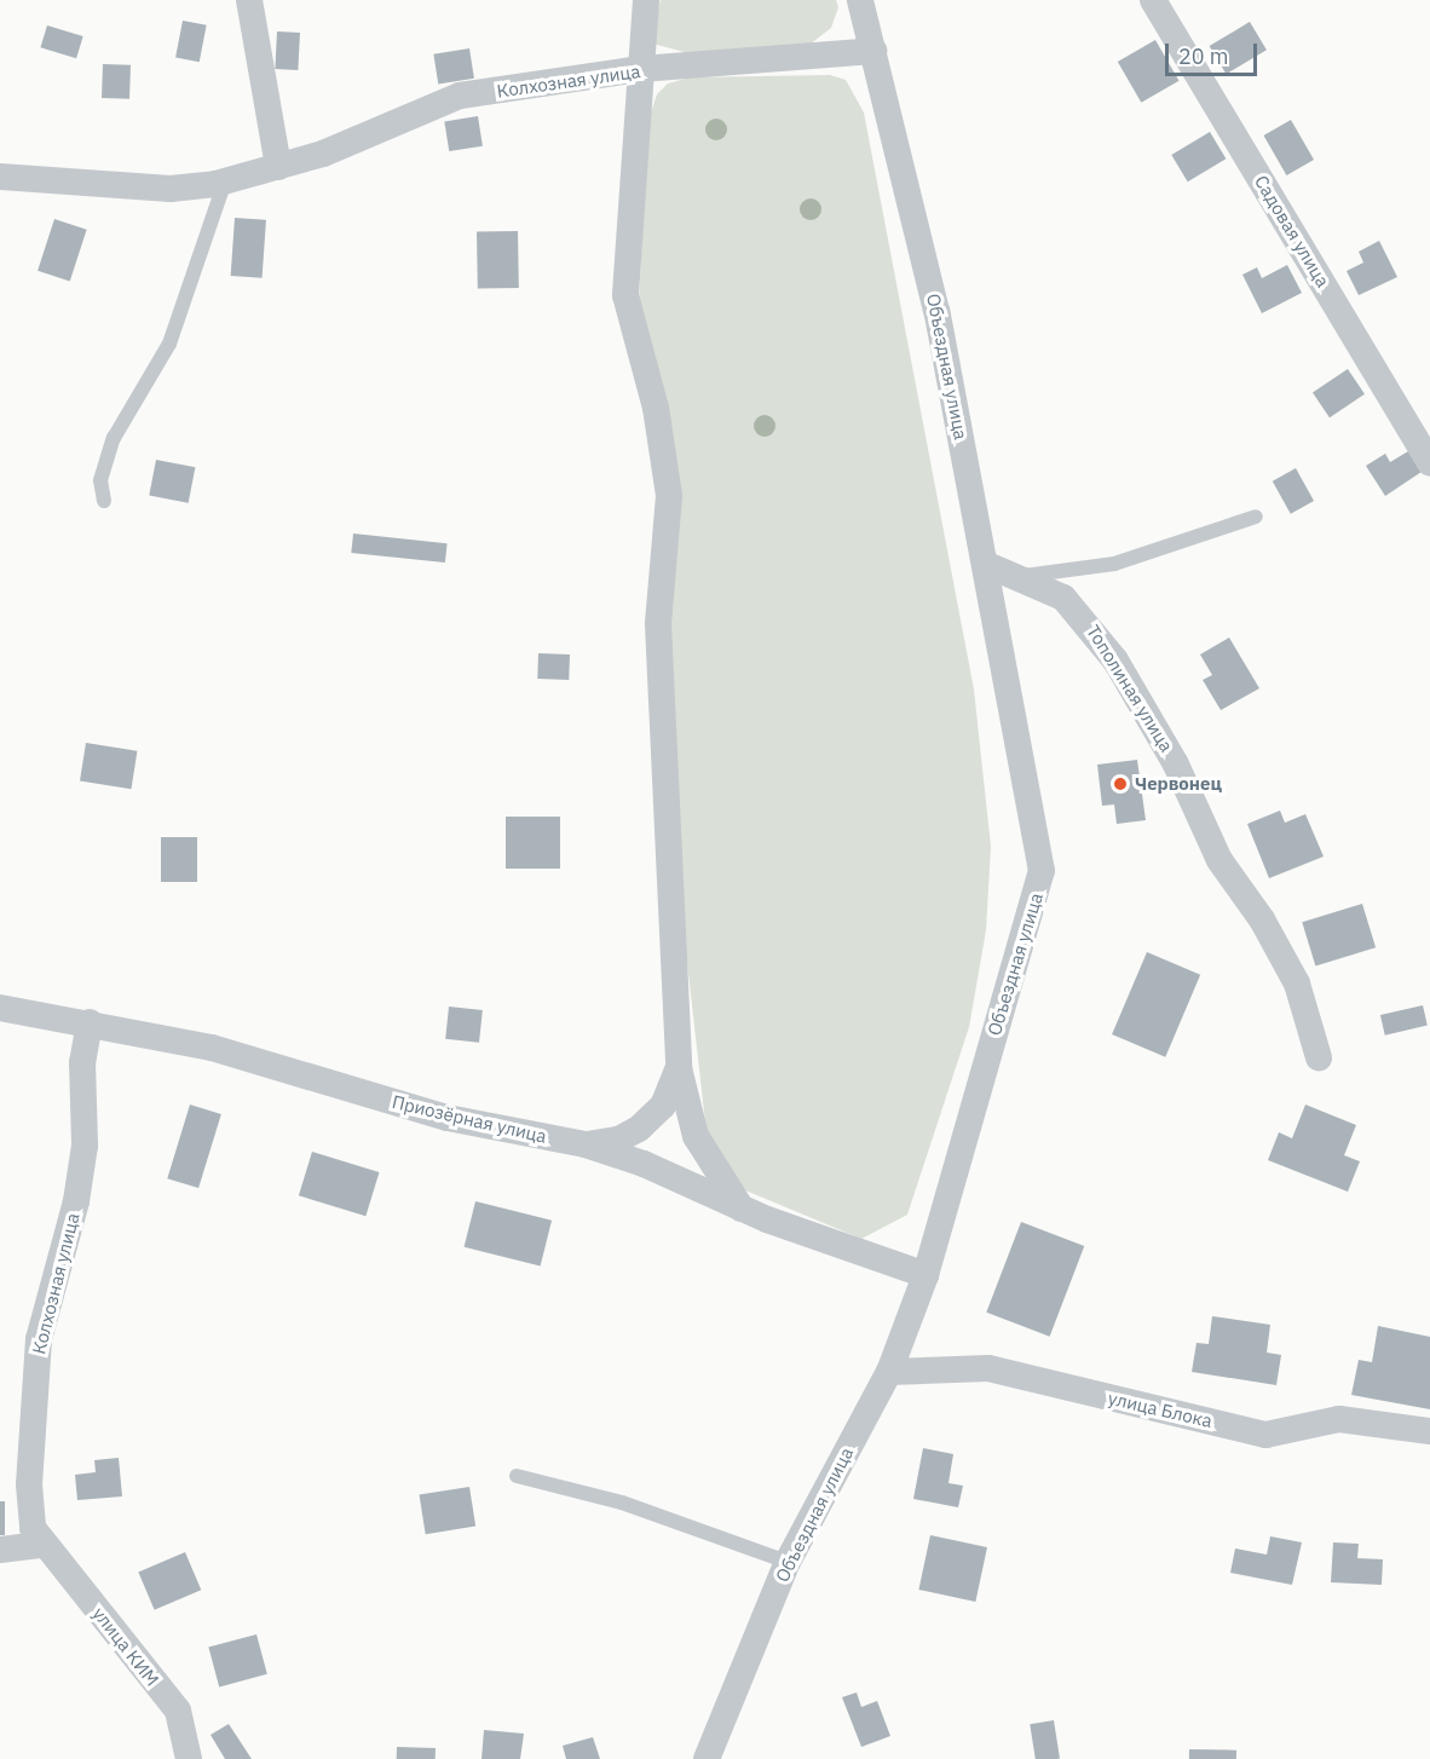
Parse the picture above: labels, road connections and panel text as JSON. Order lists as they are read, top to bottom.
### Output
{
  "streets": {
    "street": [
      "Колхозная улица",
      "Садовая улица",
      "Объездная улица",
      "Тополиная улица",
      "Приозёрная улица",
      "улица Блока",
      "улица КИМ"
    ]
  },
  "crossings": [
    ["Колхозная улица", "Объездная улица"],
    ["Колхозная улица", "Приозёрная улица"],
    ["Колхозная улица", "улица КИМ"],
    ["Объездная улица", "Тополиная улица"],
    ["Объездная улица", "Приозёрная улица"],
    ["Объездная улица", "улица Блока"]
  ],
  "places": ["Червонец"],
  "scale_bar": "20 m"
}
